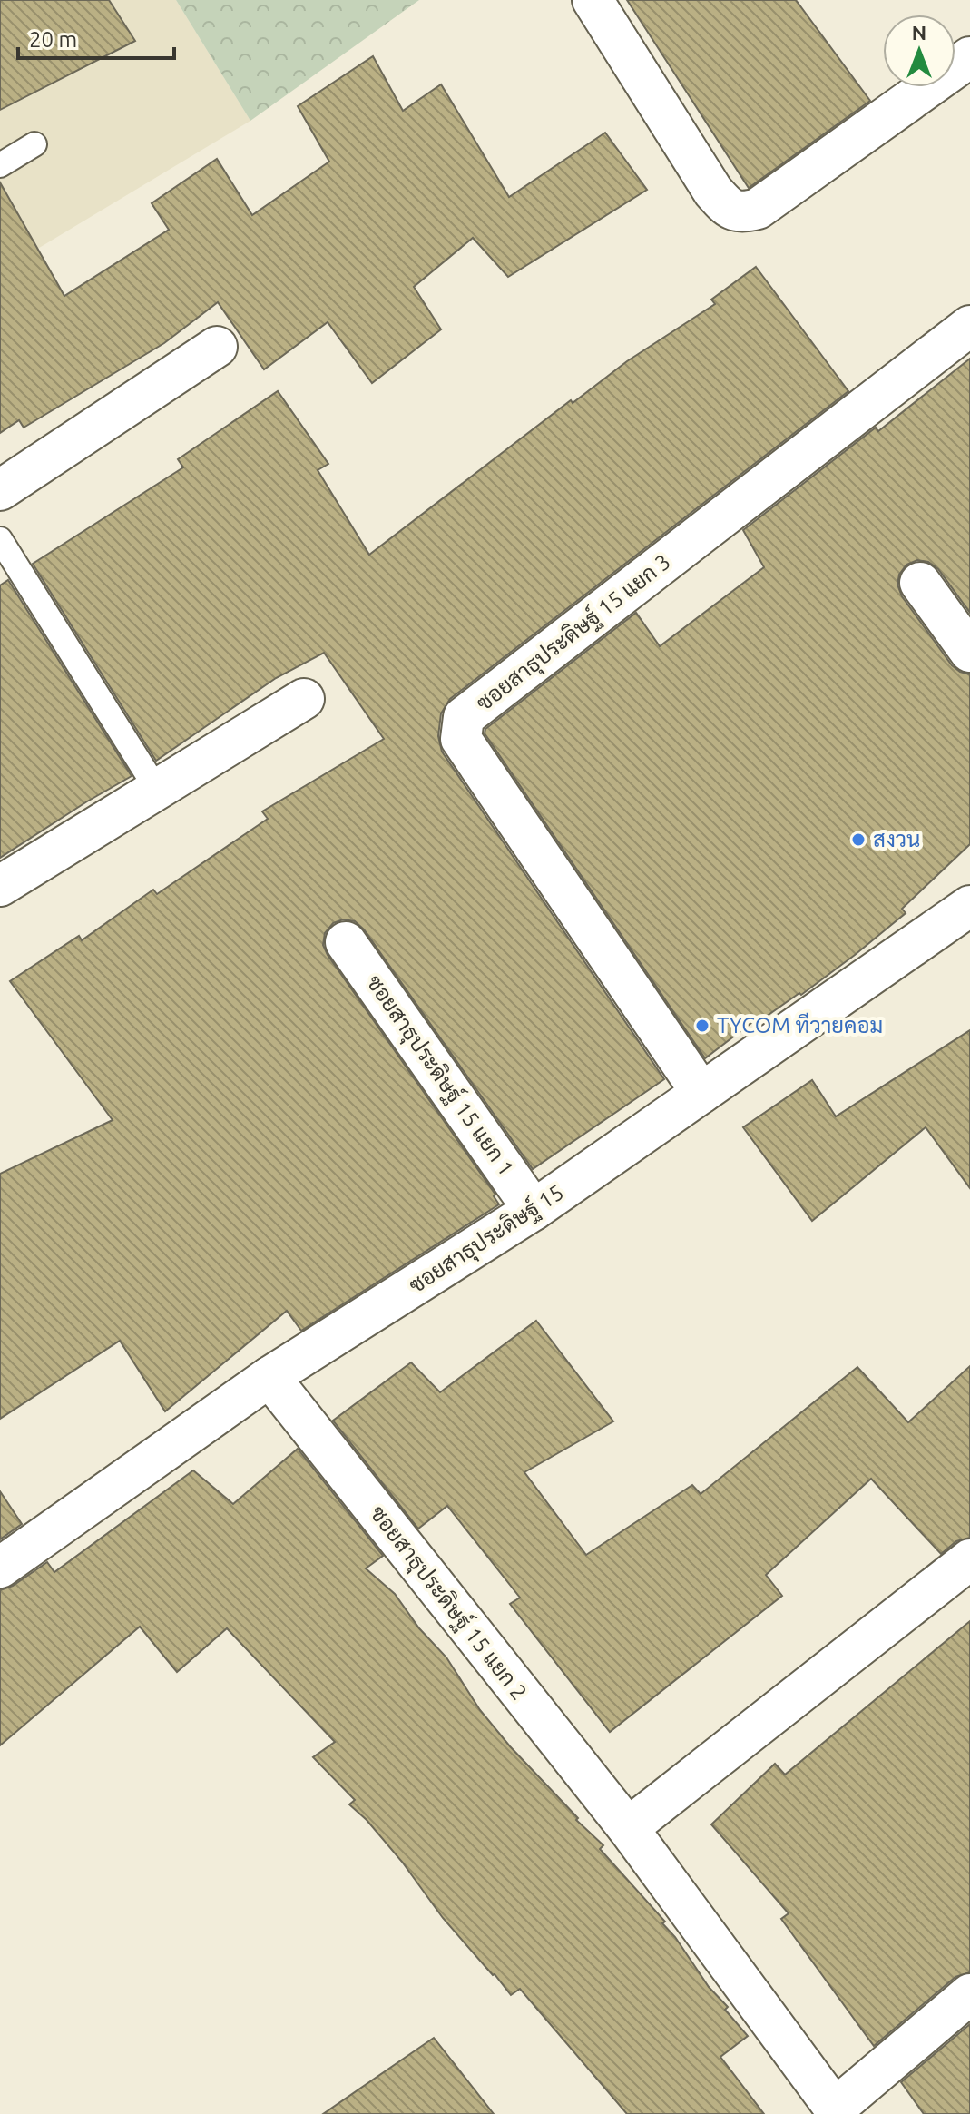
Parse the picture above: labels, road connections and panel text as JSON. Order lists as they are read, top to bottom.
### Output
{
  "streets": {
    "street": [
      "ซอยสาธุประดิษฐ์ 15 แยก 3",
      "ซอยสาธุประดิษฐ์ 15 แยก 1",
      "ซอยสาธุประดิษฐ์ 15",
      "ซอยสาธุประดิษฐ์ 15 แยก 2"
    ]
  },
  "crossings": [
    ["ซอยสาธุประดิษฐ์ 15 แยก 3", "ซอยสาธุประดิษฐ์ 15"],
    ["ซอยสาธุประดิษฐ์ 15 แยก 1", "ซอยสาธุประดิษฐ์ 15"],
    ["ซอยสาธุประดิษฐ์ 15", "ซอยสาธุประดิษฐ์ 15 แยก 2"]
  ],
  "places": ["สงวน", "TYCOM ทีวายคอม"],
  "scale_bar": "20 m",
  "north": "top"
}
